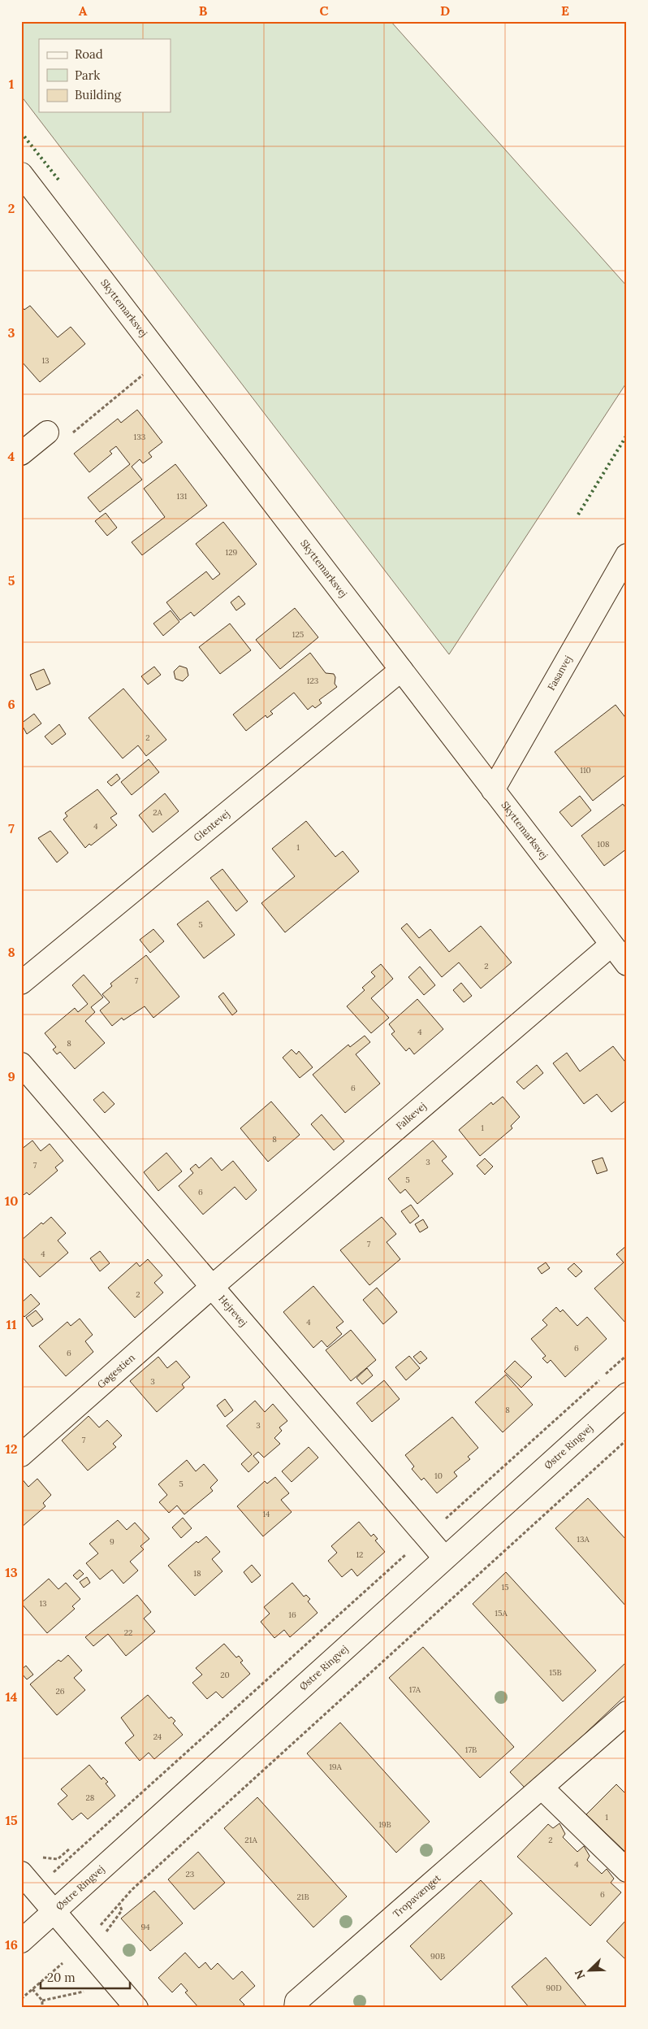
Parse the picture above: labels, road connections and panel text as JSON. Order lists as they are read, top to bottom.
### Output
{
  "streets": {
    "street": [
      "Skyttemarksvej",
      "Fasanvej",
      "Glentevej",
      "Falkevej",
      "Hejrevej",
      "Gøgestien",
      "Østre Ringvej",
      "Tropavænget"
    ]
  },
  "crossings": [
    ["Skyttemarksvej", "Fasanvej"],
    ["Skyttemarksvej", "Glentevej"],
    ["Skyttemarksvej", "Falkevej"],
    ["Falkevej", "Hejrevej"],
    ["Falkevej", "Gøgestien"],
    ["Hejrevej", "Gøgestien"],
    ["Hejrevej", "Østre Ringvej"]
  ],
  "house_numbers": [
    "13",
    "133",
    "131",
    "129",
    "125",
    "123",
    "2",
    "110",
    "2A",
    "4",
    "108",
    "1",
    "5",
    "2",
    "7",
    "4",
    "8",
    "6",
    "1",
    "8",
    "3",
    "7",
    "5",
    "6",
    "7",
    "4",
    "2",
    "4",
    "6",
    "6",
    "3",
    "8",
    "3",
    "7",
    "10",
    "5",
    "14",
    "13A",
    "9",
    "12",
    "18",
    "15",
    "13",
    "15A",
    "16",
    "22",
    "15B",
    "20",
    "17A",
    "26",
    "24",
    "17B",
    "19A",
    "28",
    "1",
    "19B",
    "21A",
    "2",
    "4",
    "23",
    "6",
    "21B",
    "94",
    "90B",
    "90D"
  ],
  "legend": ["Road", "Park", "Building"],
  "scale_bar": "20 m",
  "north": "bottom left",
  "grid": {
    "columns": [
      "A",
      "B",
      "C",
      "D",
      "E"
    ],
    "rows": [
      "1",
      "2",
      "3",
      "4",
      "5",
      "6",
      "7",
      "8",
      "9",
      "10",
      "11",
      "12",
      "13",
      "14",
      "15",
      "16"
    ]
  }
}
